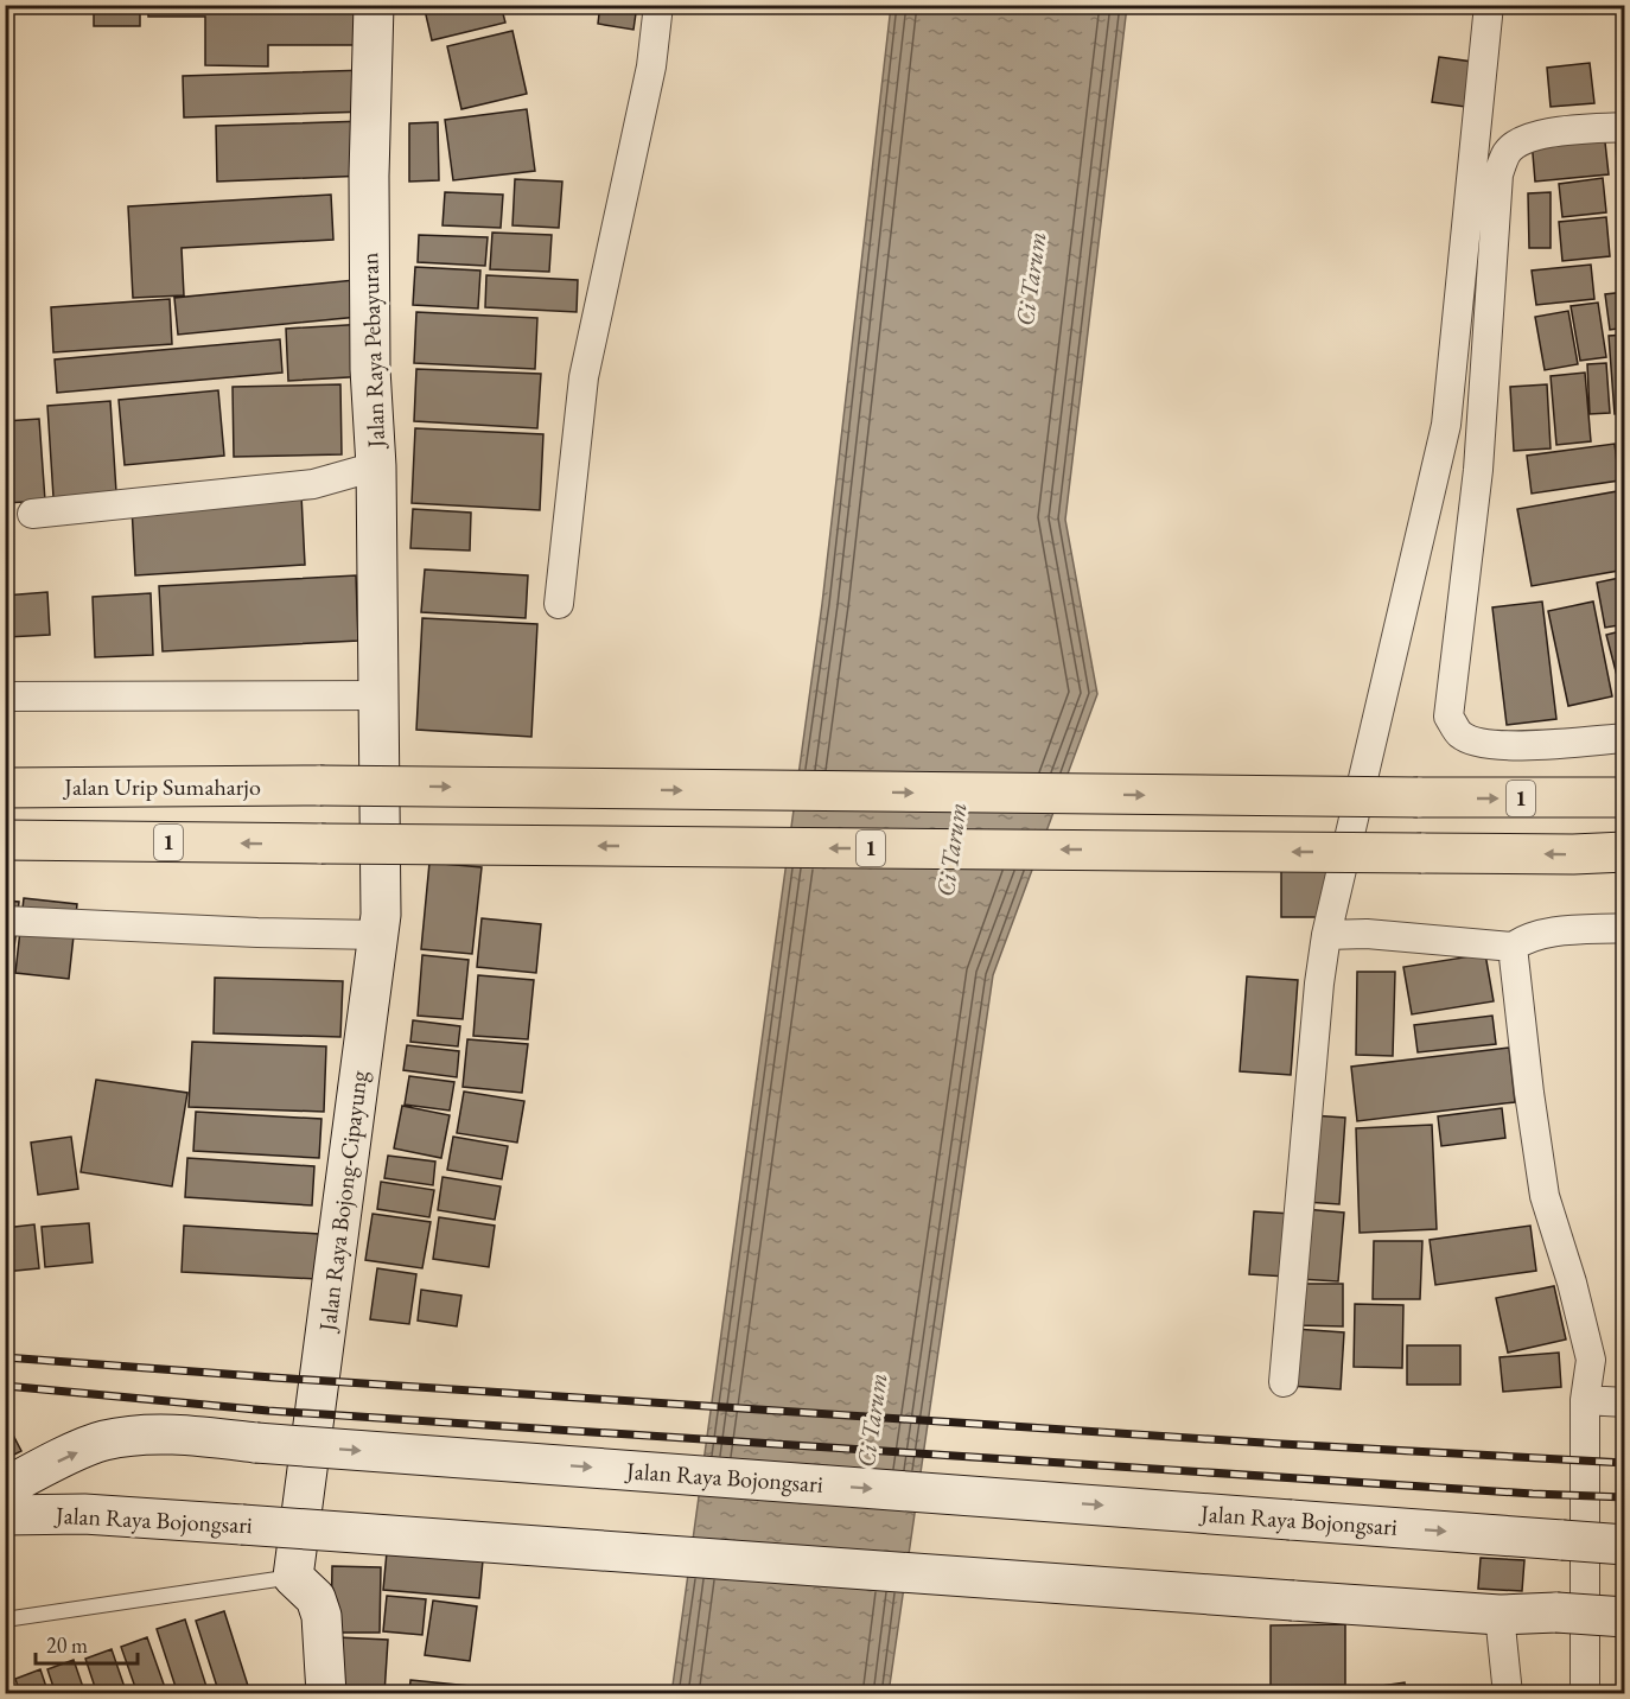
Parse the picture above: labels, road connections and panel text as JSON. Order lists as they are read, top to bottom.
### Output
{
  "streets": {
    "highway": ["Jalan Urip Sumaharjo", "1"],
    "street": ["Jalan Raya Pebayuran", "Jalan Raya Bojong-Cipayung", "Jalan Raya Bojongsari"]
  },
  "crossings": [
    ["Jalan Raya Pebayuran", "Jalan Raya Bojong-Cipayung"]
  ],
  "water": ["Ci Tarum"],
  "scale_bar": "20 m"
}
